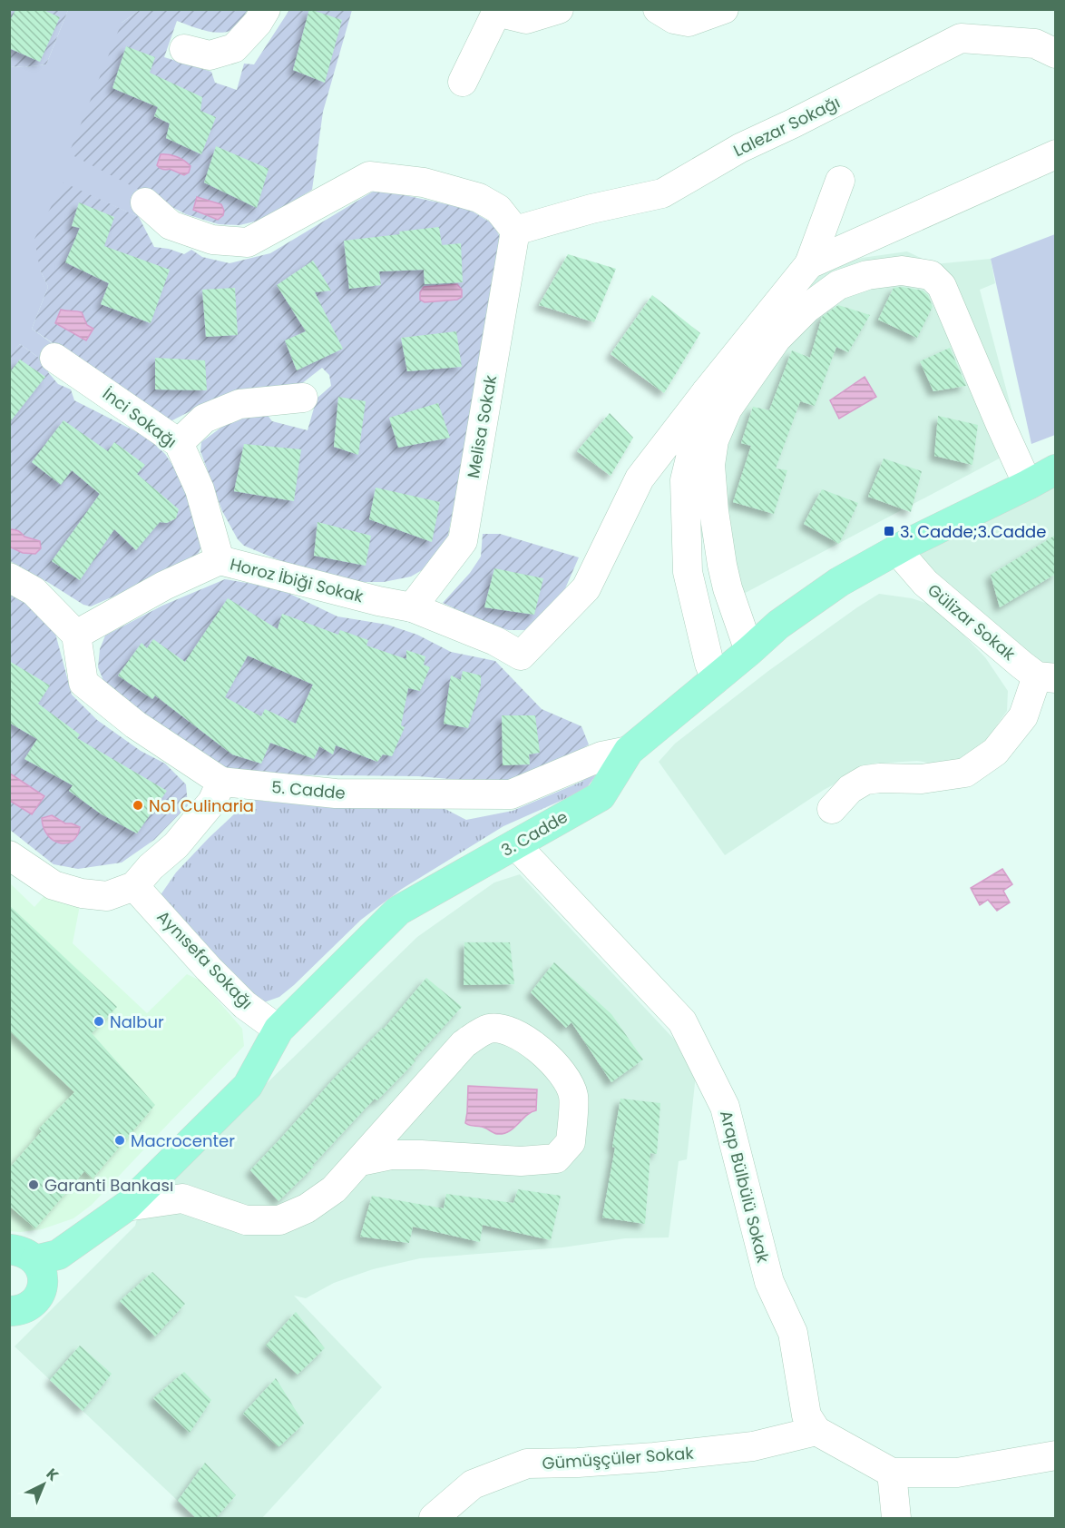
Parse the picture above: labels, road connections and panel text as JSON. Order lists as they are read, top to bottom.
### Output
{
  "streets": {
    "main road": ["3. Cadde"],
    "street": [
      "Lalezar Sokağı",
      "İnci Sokağı",
      "Melisa Sokak",
      "Horoz İbiği Sokak",
      "Gülizar Sokak",
      "5. Cadde",
      "Aynısefa Sokağı",
      "Arap Bülbülü Sokak",
      "Gümüşçüler Sokak"
    ]
  },
  "crossings": [
    ["Lalezar Sokağı", "Melisa Sokak"],
    ["İnci Sokağı", "Horoz İbiği Sokak"],
    ["Melisa Sokak", "Horoz İbiği Sokak"],
    ["Gülizar Sokak", "3. Cadde"],
    ["5. Cadde", "3. Cadde"],
    ["3. Cadde", "Aynısefa Sokağı"],
    ["3. Cadde", "Arap Bülbülü Sokak"],
    ["Arap Bülbülü Sokak", "Gümüşçüler Sokak"]
  ],
  "places": {
    "transit": ["3. Cadde;3.Cadde"],
    "other": [
      "No1 Culinaria",
      "Nalbur",
      "Macrocenter",
      "Garanti Bankası"
    ]
  },
  "north": "top right"
}
